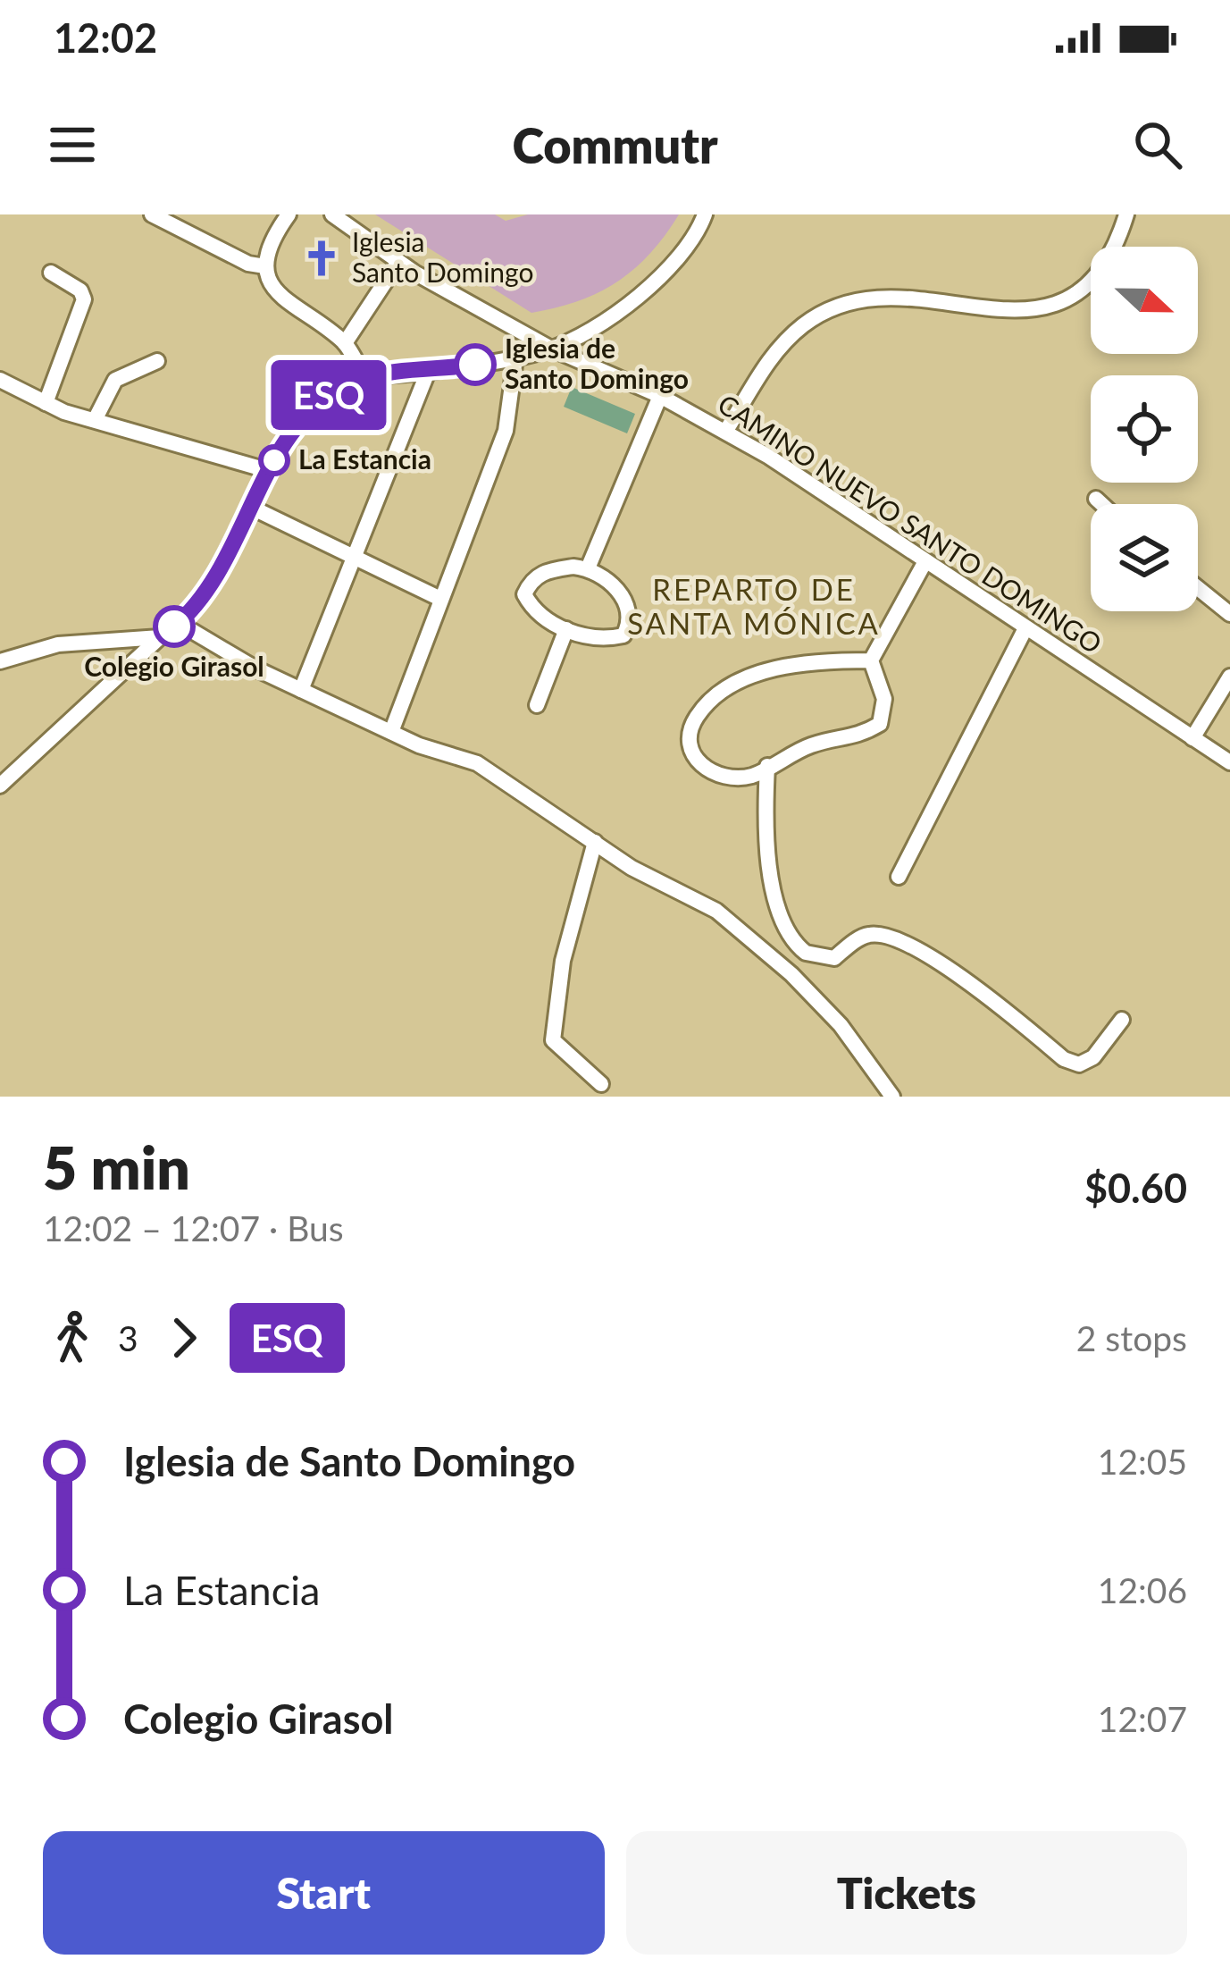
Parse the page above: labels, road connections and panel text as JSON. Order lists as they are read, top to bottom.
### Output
{
  "streets": {
    "street": ["CAMINO NUEVO SANTO DOMINGO"]
  },
  "districts": ["REPARTO DE SANTA MÓNICA"],
  "places": {
    "church": ["Iglesia Santo Domingo"],
    "other": ["Iglesia de Santo Domingo", "La Estancia", "Colegio Girasol"]
  },
  "lines": ["bus line ESQ"],
  "north": "right",
  "page": {
    "status": "12:02",
    "header": "Commutr",
    "on_map": "ESQ",
    "heading": ["5 min", "12:02 – 12:07 · Bus", "$0.60"],
    "legs": ["3", "ESQ", "2 stops"],
    "list": [
      {
        "name": "Iglesia de Santo Domingo",
        "value": "12:05"
      },
      {
        "name": "La Estancia",
        "value": "12:06"
      },
      {
        "name": "Colegio Girasol",
        "value": "12:07"
      }
    ],
    "buttons": ["Start", "Tickets"]
  }
}
